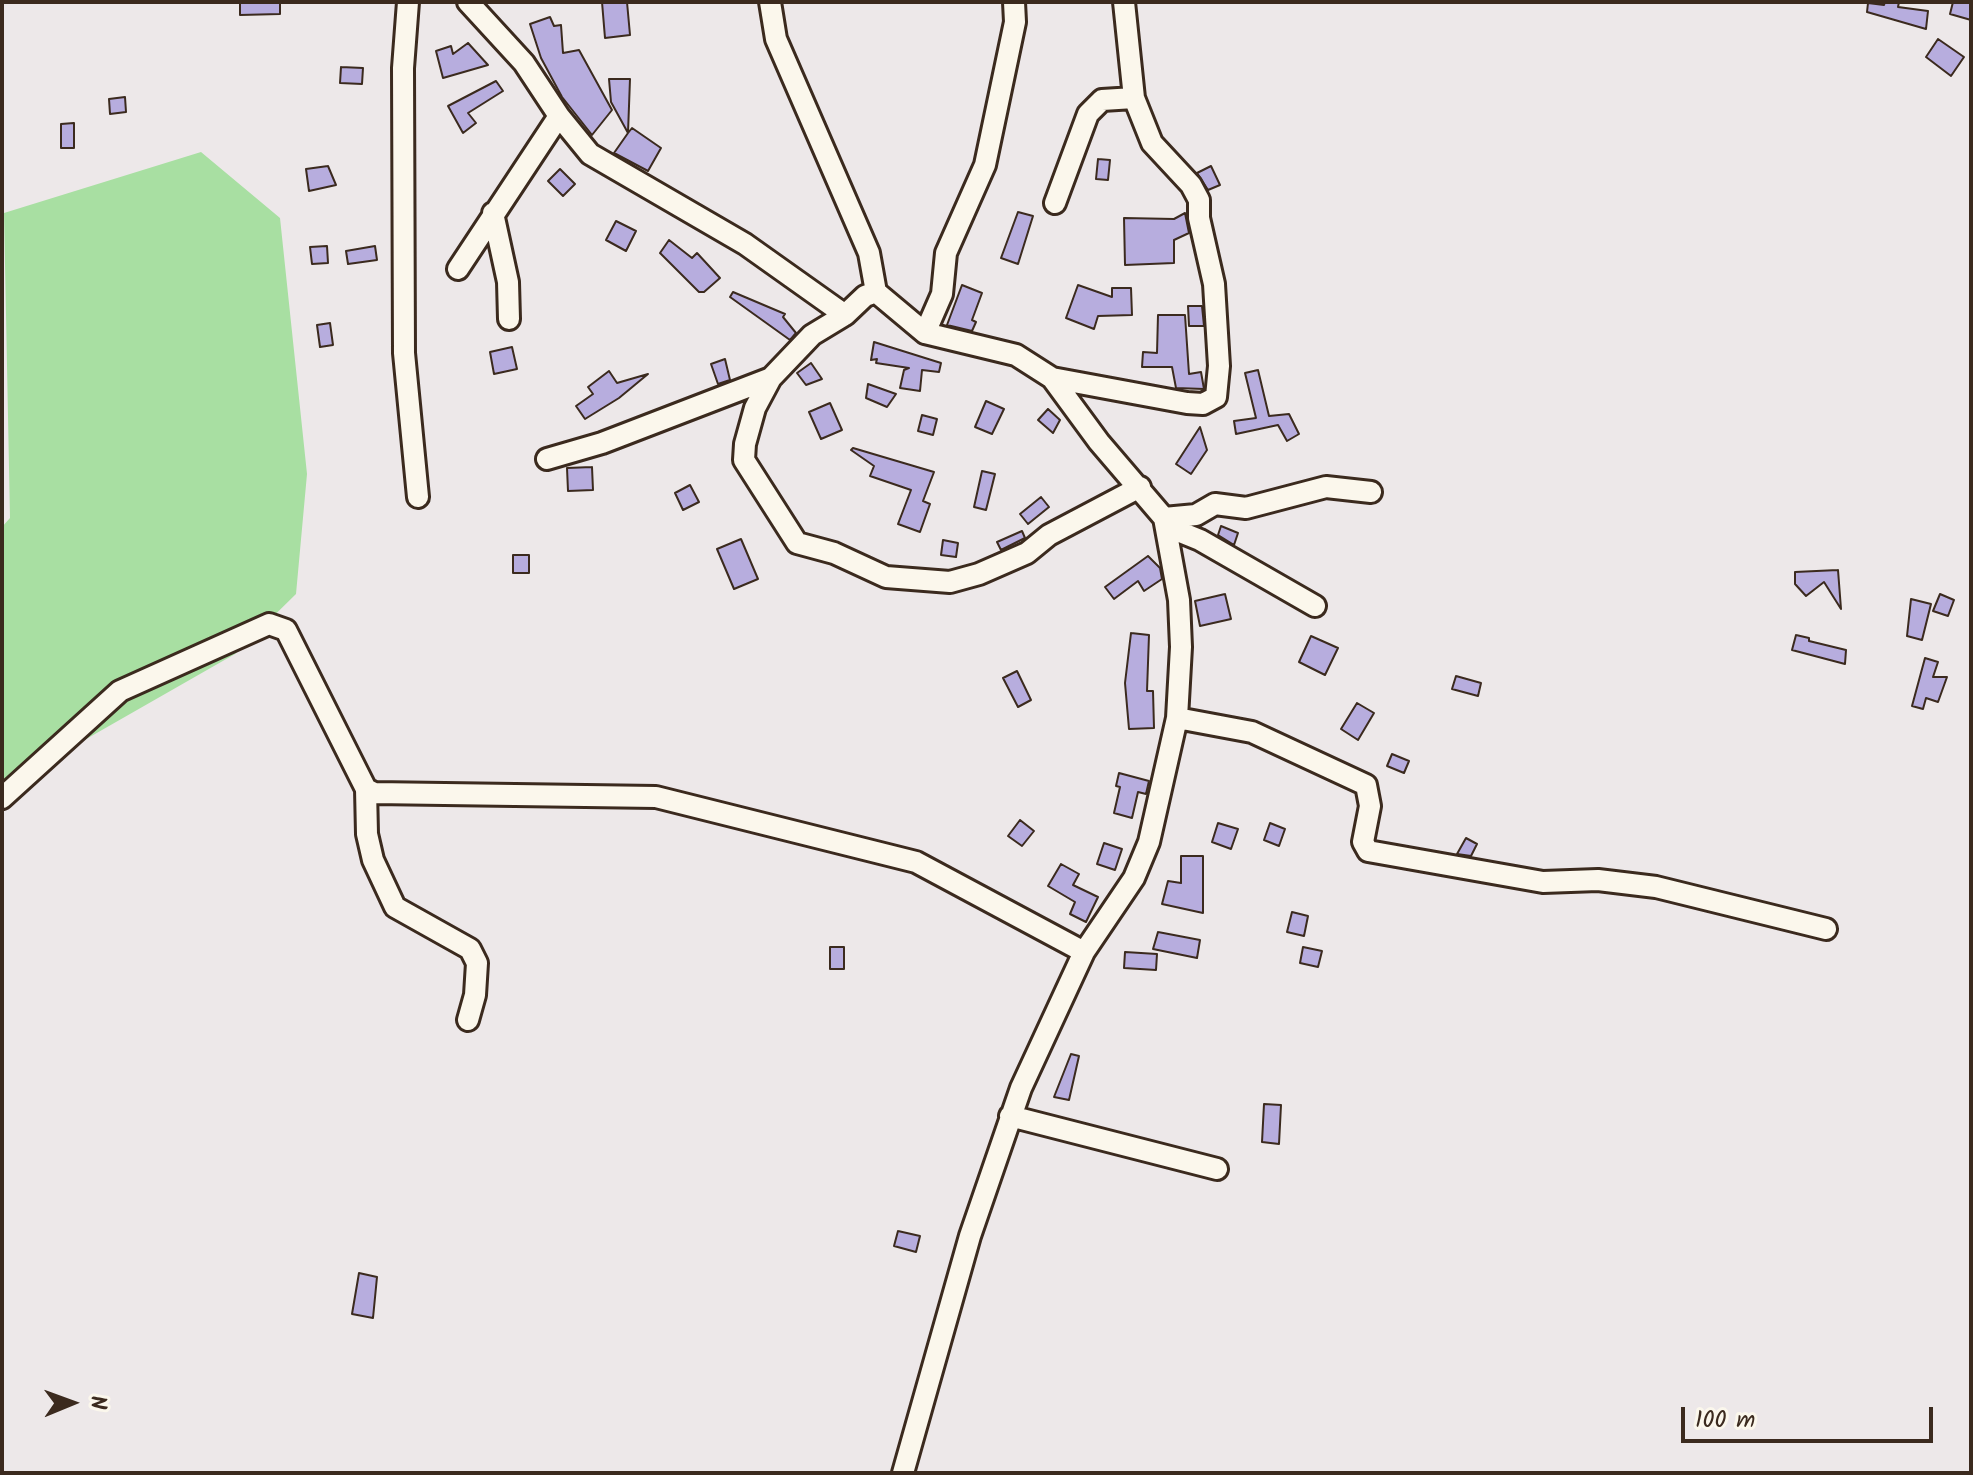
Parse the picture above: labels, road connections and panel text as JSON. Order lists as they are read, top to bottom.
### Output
{
  "scale_bar": "100 m",
  "north": "right"
}
